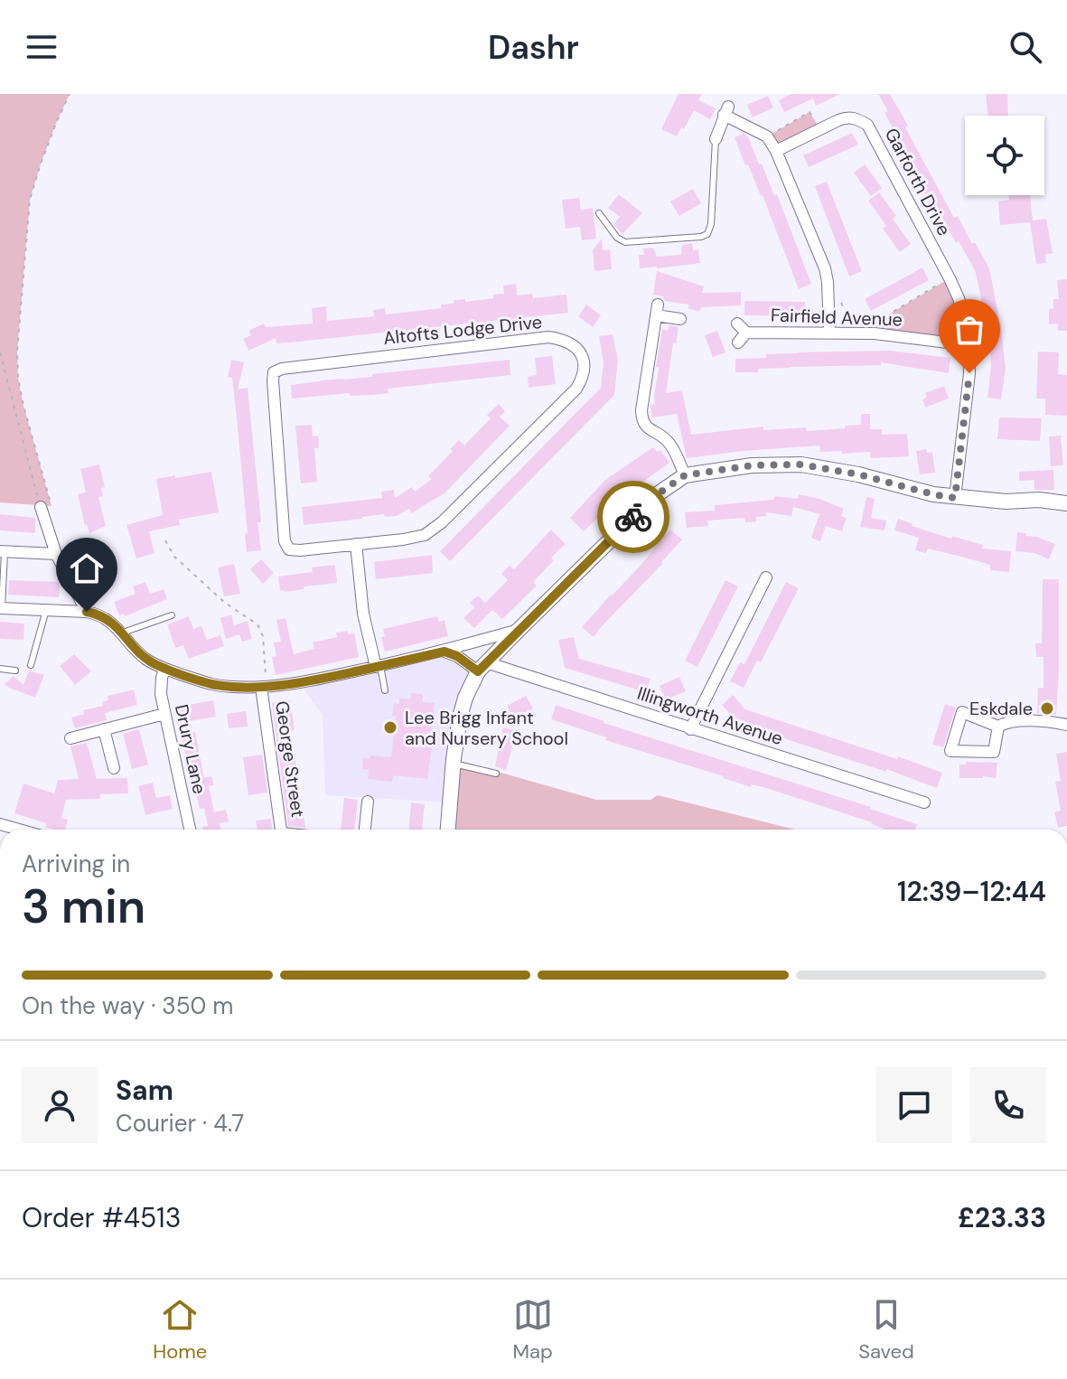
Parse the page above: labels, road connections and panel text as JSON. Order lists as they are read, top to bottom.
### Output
{
  "streets": {
    "street": [
      "Garforth Drive",
      "Fairfield Avenue",
      "Altofts Lodge Drive",
      "Illingworth Avenue",
      "Drury Lane",
      "George Street"
    ]
  },
  "crossings": [
    ["Garforth Drive", "Fairfield Avenue"]
  ],
  "places": ["Eskdale", "Lee Brigg Infant and Nursery School"],
  "page": {
    "header": "Dashr",
    "heading": ["3 min", "Arriving in", "12:39–12:44"],
    "panel": [
      "Sam",
      "Courier · 4.7",
      "Order #4513",
      "£23.33"
    ],
    "bar": "On the way · 350 m",
    "tabs": ["Home", "Map", "Saved"]
  }
}
